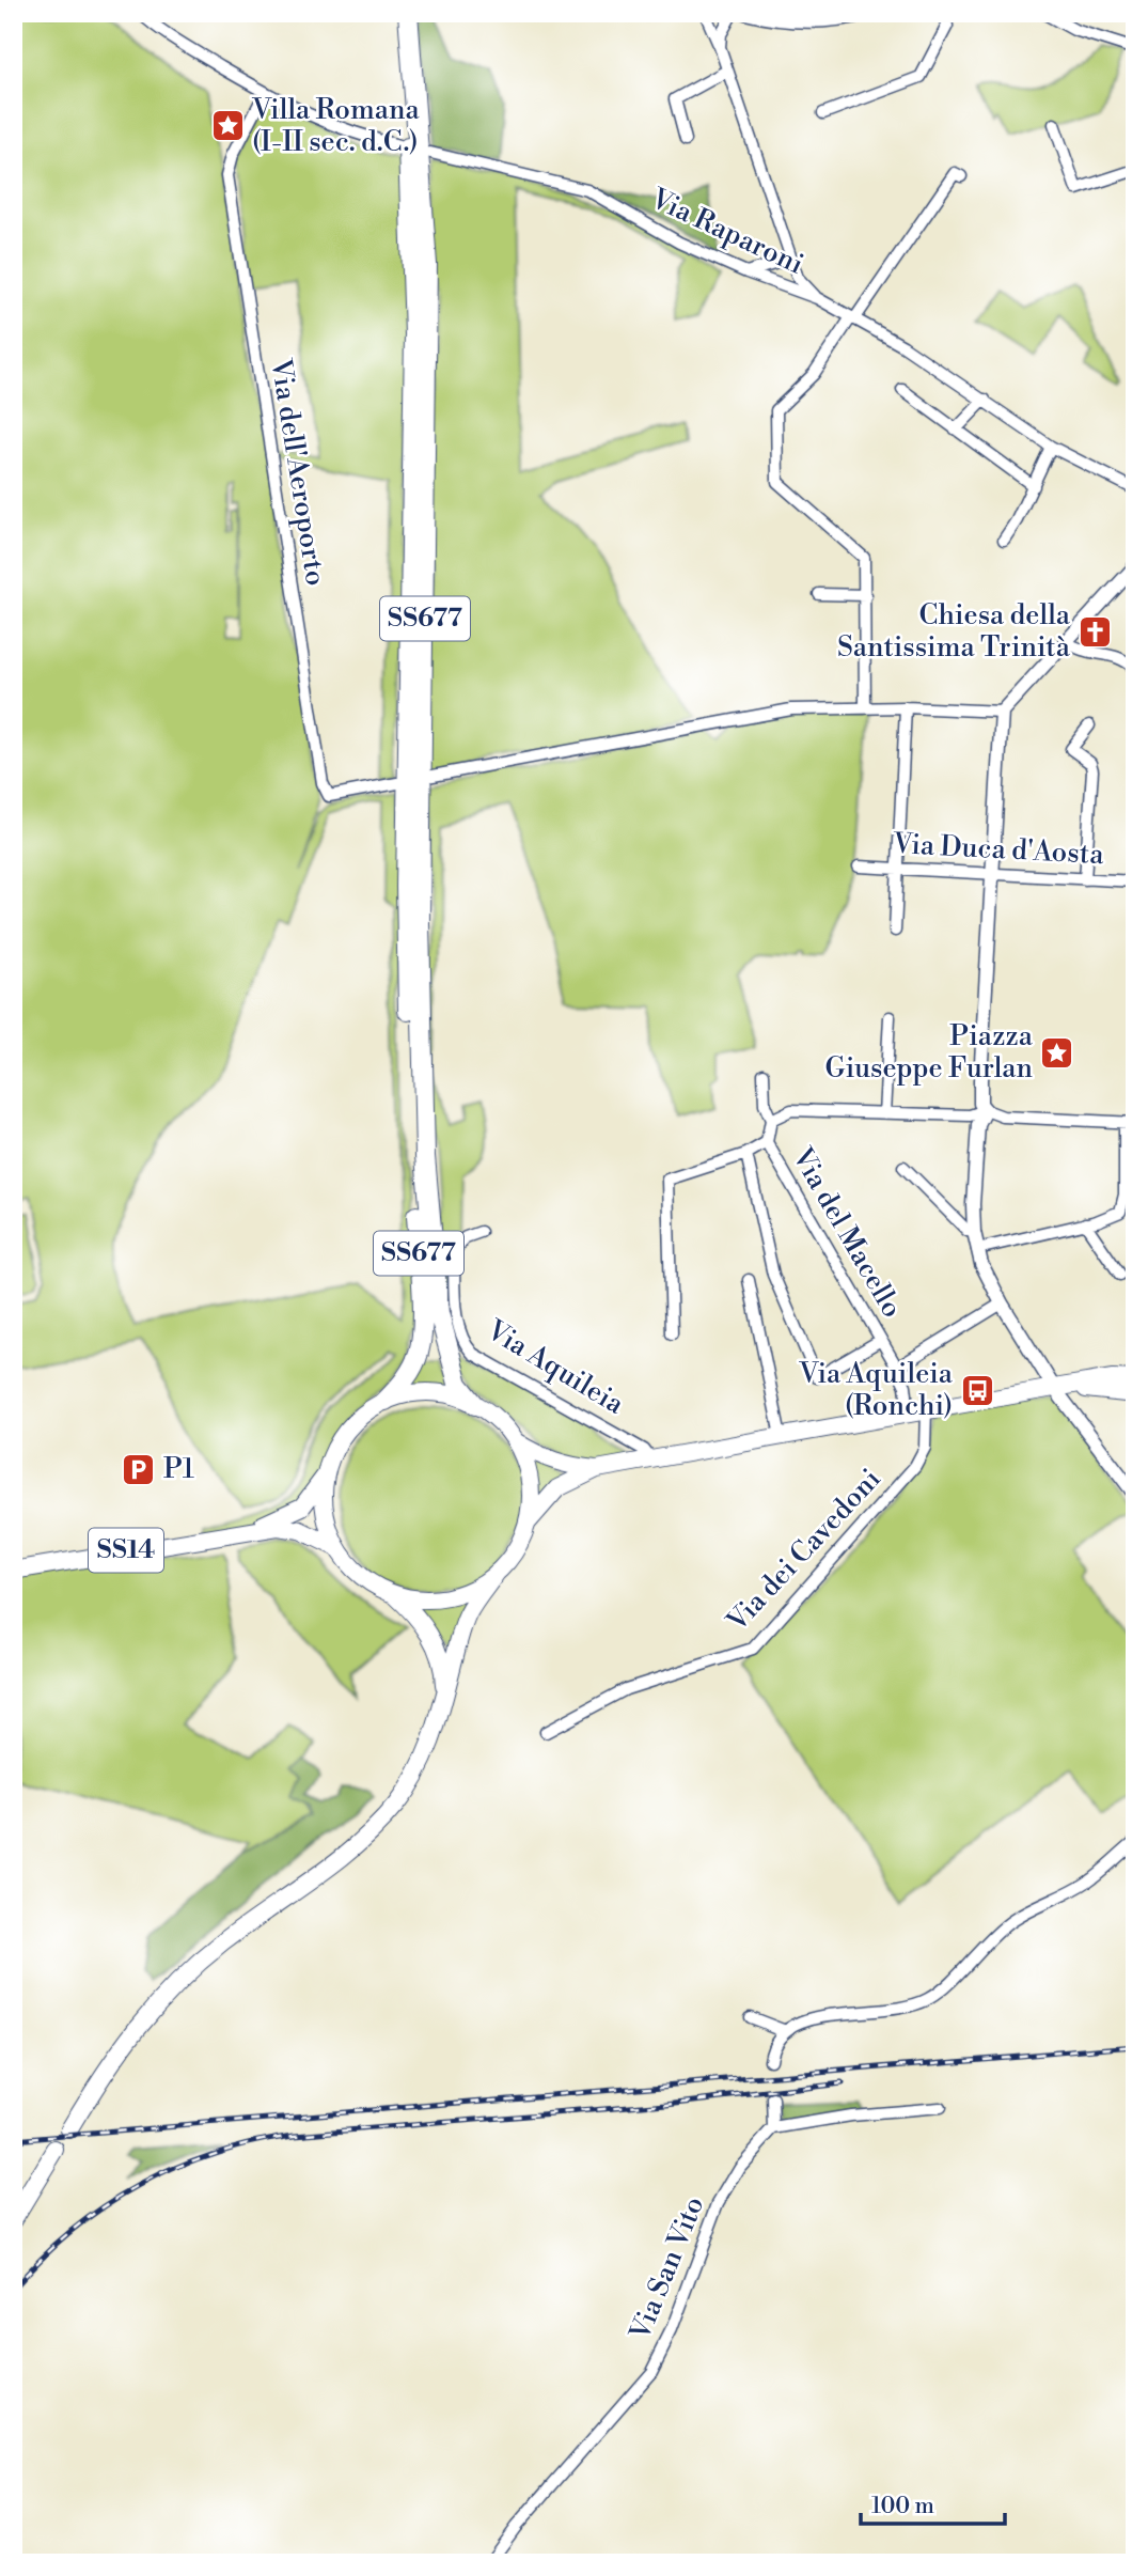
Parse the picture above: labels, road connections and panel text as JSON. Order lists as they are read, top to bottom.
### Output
{
  "streets": {
    "highway": ["SS677"],
    "main road": ["SS14"],
    "street": [
      "Via Raparoni",
      "Via dell'Aeroporto",
      "Via Duca d'Aosta",
      "Via del Macello",
      "Via Aquileia",
      "Via dei Cavedoni",
      "Via San Vito"
    ]
  },
  "crossings": [
    ["SS677", "SS14"],
    ["Via del Macello", "Via dei Cavedoni"],
    ["Via Aquileia", "SS14"]
  ],
  "places": {
    "place": ["Villa Romana (I-II sec. d.C.)", "Piazza Giuseppe Furlan"],
    "church": ["Chiesa della Santissima Trinità"],
    "bus stop": ["Via Aquileia (Ronchi)"],
    "parking": ["P1"]
  },
  "scale_bar": "100 m"
}
